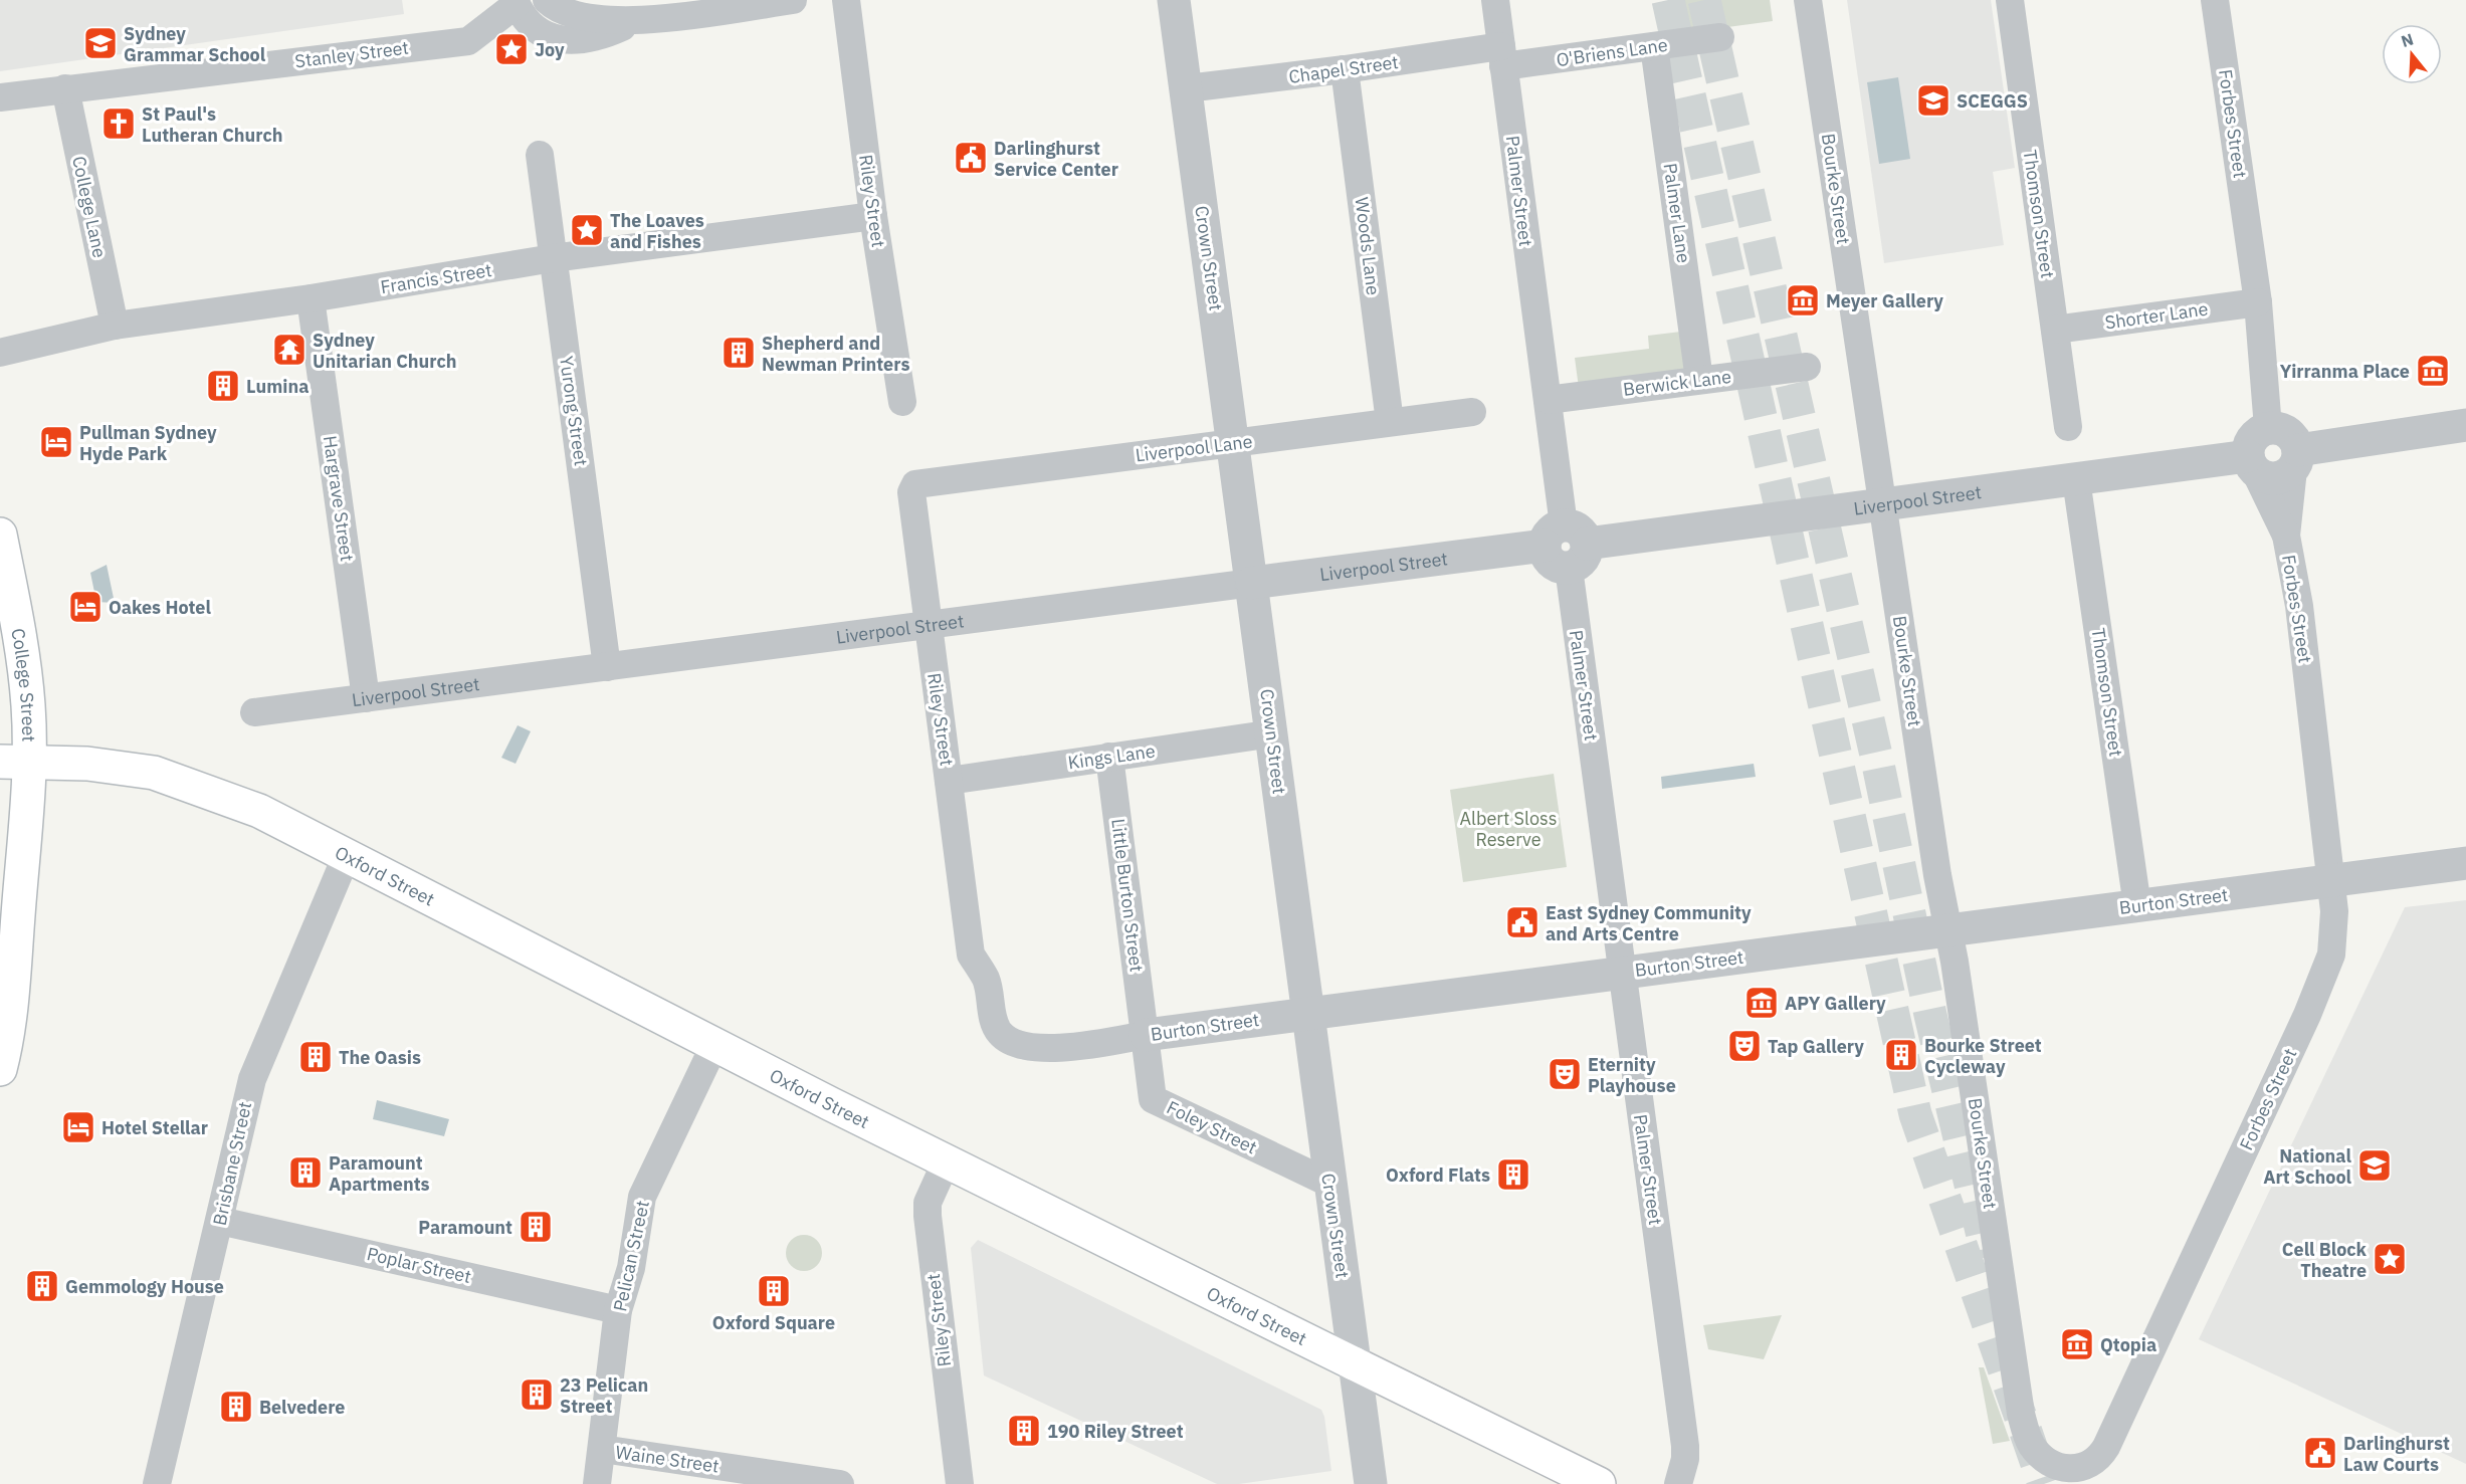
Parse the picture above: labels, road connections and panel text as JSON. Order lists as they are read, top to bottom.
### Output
{
  "streets": {
    "main road": ["College Street", "Oxford Street"],
    "street": [
      "O'Briens Lane",
      "Stanley Street",
      "Chapel Street",
      "Forbes Street",
      "Bourke Street",
      "Palmer Street",
      "Riley Street",
      "College Lane",
      "Palmer Lane",
      "Thomson Street",
      "Woods Lane",
      "Crown Street",
      "Francis Street",
      "Shorter Lane",
      "Berwick Lane",
      "Yurong Street",
      "Liverpool Lane",
      "Hargrave Street",
      "Liverpool Street",
      "Kings Lane",
      "Little Burton Street",
      "Burton Street",
      "Foley Street",
      "Brisbane Street",
      "Pelican Street",
      "Poplar Street",
      "Waine Street"
    ]
  },
  "crossings": [
    ["O'Briens Lane", "Chapel Street"],
    ["O'Briens Lane", "Palmer Street"],
    ["O'Briens Lane", "Palmer Lane"],
    ["Stanley Street", "College Lane"],
    ["Chapel Street", "Palmer Street"],
    ["Chapel Street", "Woods Lane"],
    ["Chapel Street", "Crown Street"],
    ["Forbes Street", "Bourke Street"],
    ["Forbes Street", "Shorter Lane"],
    ["Forbes Street", "Liverpool Street"],
    ["Forbes Street", "Burton Street"],
    ["Bourke Street", "Liverpool Street"],
    ["Bourke Street", "Burton Street"],
    ["Palmer Street", "Berwick Lane"],
    ["Palmer Street", "Liverpool Street"],
    ["Palmer Street", "Burton Street"],
    ["Riley Street", "Francis Street"],
    ["Riley Street", "Liverpool Lane"],
    ["Riley Street", "Liverpool Street"],
    ["Riley Street", "Kings Lane"],
    ["Riley Street", "Oxford Street"],
    ["Riley Street", "Burton Street"],
    ["College Lane", "Francis Street"],
    ["Palmer Lane", "Berwick Lane"],
    ["Thomson Street", "Shorter Lane"],
    ["Thomson Street", "Liverpool Street"],
    ["Thomson Street", "Burton Street"],
    ["Woods Lane", "Liverpool Lane"],
    ["Crown Street", "Liverpool Lane"],
    ["Crown Street", "Liverpool Street"],
    ["Crown Street", "Kings Lane"],
    ["Crown Street", "Oxford Street"],
    ["Crown Street", "Burton Street"],
    ["Crown Street", "Foley Street"],
    ["Francis Street", "Yurong Street"],
    ["Francis Street", "Hargrave Street"],
    ["Yurong Street", "Liverpool Street"],
    ["Hargrave Street", "Liverpool Street"],
    ["College Street", "Oxford Street"],
    ["Kings Lane", "Little Burton Street"],
    ["Oxford Street", "Brisbane Street"],
    ["Oxford Street", "Pelican Street"],
    ["Little Burton Street", "Burton Street"],
    ["Little Burton Street", "Foley Street"],
    ["Burton Street", "Foley Street"],
    ["Brisbane Street", "Poplar Street"],
    ["Pelican Street", "Poplar Street"],
    ["Pelican Street", "Waine Street"]
  ],
  "parks": ["Albert Sloss Reserve"],
  "places": {
    "school or university": ["Sydney Grammar School", "SCEGGS", "National Art School"],
    "place": ["Joy", "The Loaves and Fishes", "Cell Block Theatre"],
    "church": ["St Paul's Lutheran Church"],
    "public building": ["Darlinghurst Service Center", "East Sydney Community and Arts Centre", "Darlinghurst Law Courts"],
    "museum": [
      "Meyer Gallery",
      "Yirranma Place",
      "APY Gallery",
      "Qtopia"
    ],
    "temple": ["Sydney Unitarian Church"],
    "building": [
      "Shepherd and Newman Printers",
      "Lumina",
      "Bourke Street Cycleway",
      "The Oasis",
      "Paramount Apartments",
      "Oxford Flats",
      "Paramount",
      "Gemmology House",
      "Oxford Square",
      "23 Pelican Street",
      "Belvedere",
      "190 Riley Street"
    ],
    "hotel": ["Pullman Sydney Hyde Park", "Oakes Hotel", "Hotel Stellar"],
    "theatre": ["Tap Gallery", "Eternity Playhouse"]
  },
  "north": "top"
}
